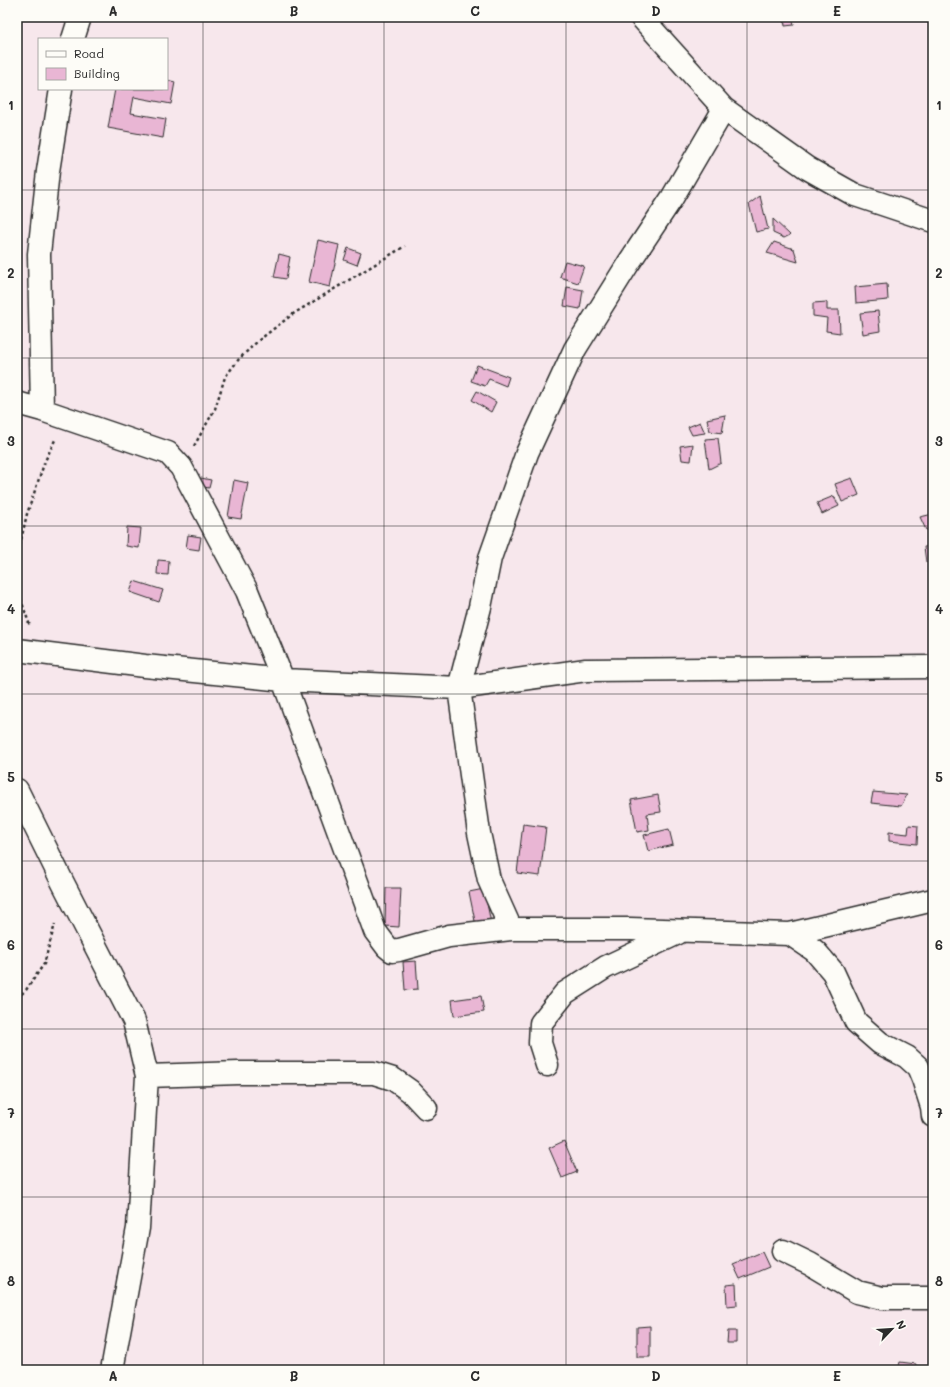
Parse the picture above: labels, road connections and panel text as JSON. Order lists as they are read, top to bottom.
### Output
{
  "legend": ["Road", "Building"],
  "north": "top right",
  "grid": {
    "columns": [
      "A",
      "B",
      "C",
      "D",
      "E"
    ],
    "rows": [
      "1",
      "2",
      "3",
      "4",
      "5",
      "6",
      "7",
      "8"
    ]
  }
}
